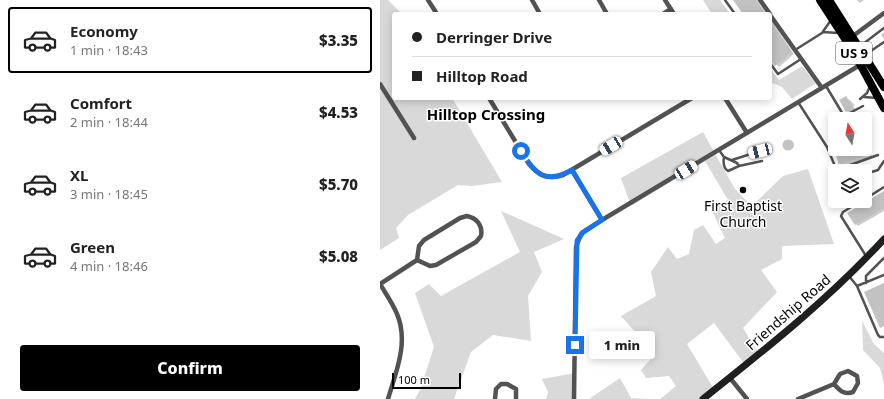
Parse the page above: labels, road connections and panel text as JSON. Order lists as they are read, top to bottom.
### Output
{
  "streets": {
    "highway": ["US 9"],
    "street": ["Friendship Road"]
  },
  "districts": ["Hilltop Crossing"],
  "places": ["First Baptist Church"],
  "scale_bar": "100 m",
  "north": "top",
  "page": {
    "list": [
      {
        "name": "Economy",
        "note": "1 min · 18:43",
        "value": "$3.35"
      },
      {
        "name": "Comfort",
        "note": "2 min · 18:44",
        "value": "$4.53"
      },
      {
        "name": "XL",
        "note": "3 min · 18:45",
        "value": "$5.70"
      },
      {
        "name": "Green",
        "note": "4 min · 18:46",
        "value": "$5.08"
      }
    ],
    "banner": ["Derringer Drive", "Hilltop Road"],
    "bubble": "1 min",
    "buttons": "Confirm",
    "scale": "100 m"
  }
}
